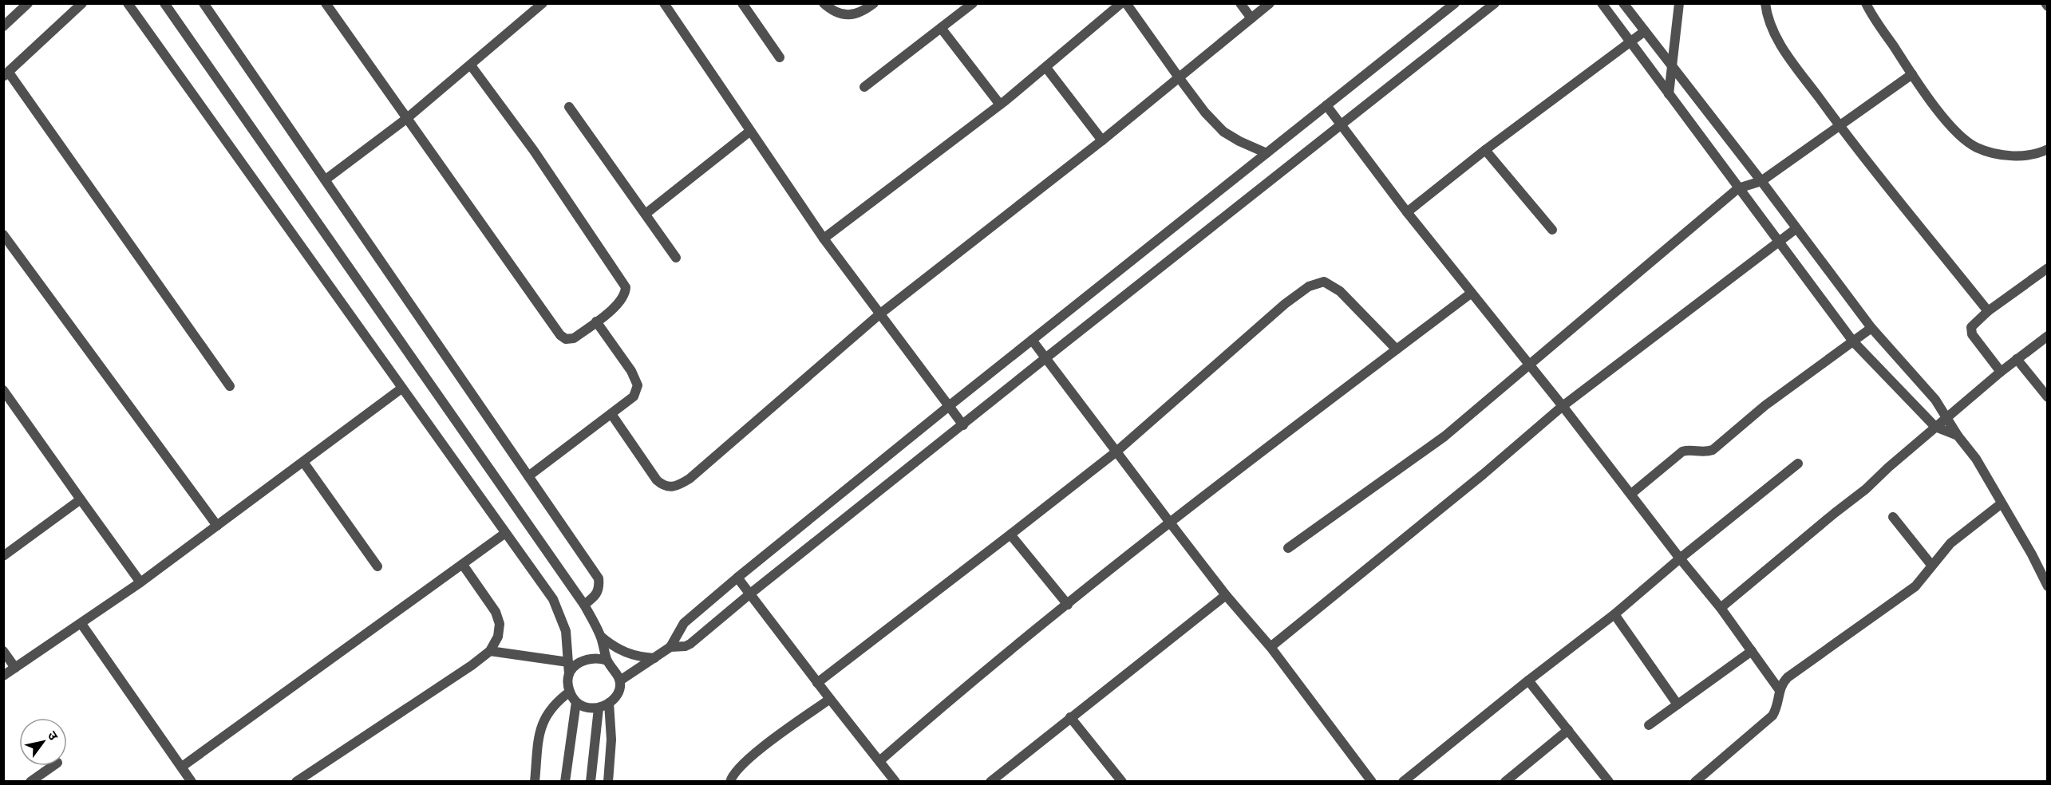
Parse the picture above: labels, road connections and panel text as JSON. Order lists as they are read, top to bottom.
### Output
{
  "north": "top right"
}
